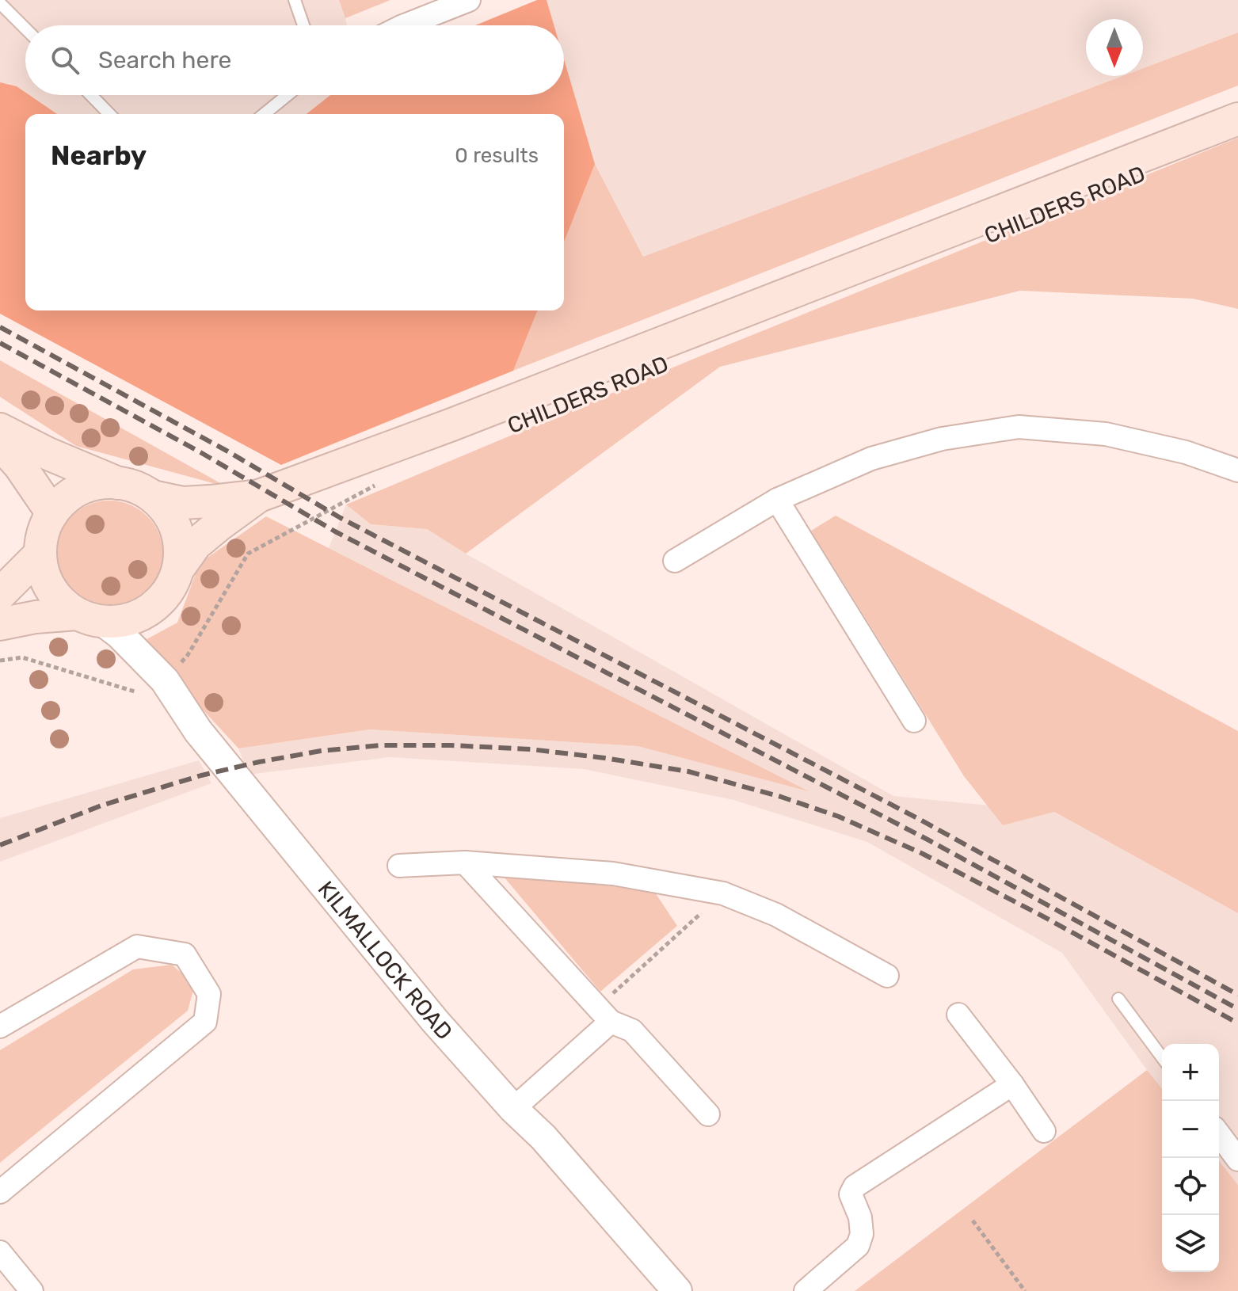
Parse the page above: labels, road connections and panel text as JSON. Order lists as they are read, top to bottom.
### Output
{
  "streets": {
    "main road": ["CHILDERS ROAD"],
    "street": ["KILMALLOCK ROAD"]
  },
  "crossings": [
    ["CHILDERS ROAD", "KILMALLOCK ROAD"]
  ],
  "north": "bottom",
  "page": {
    "search": "Search here",
    "heading": ["Nearby", "0 results"],
    "map_buttons": ["+", "−"]
  }
}
